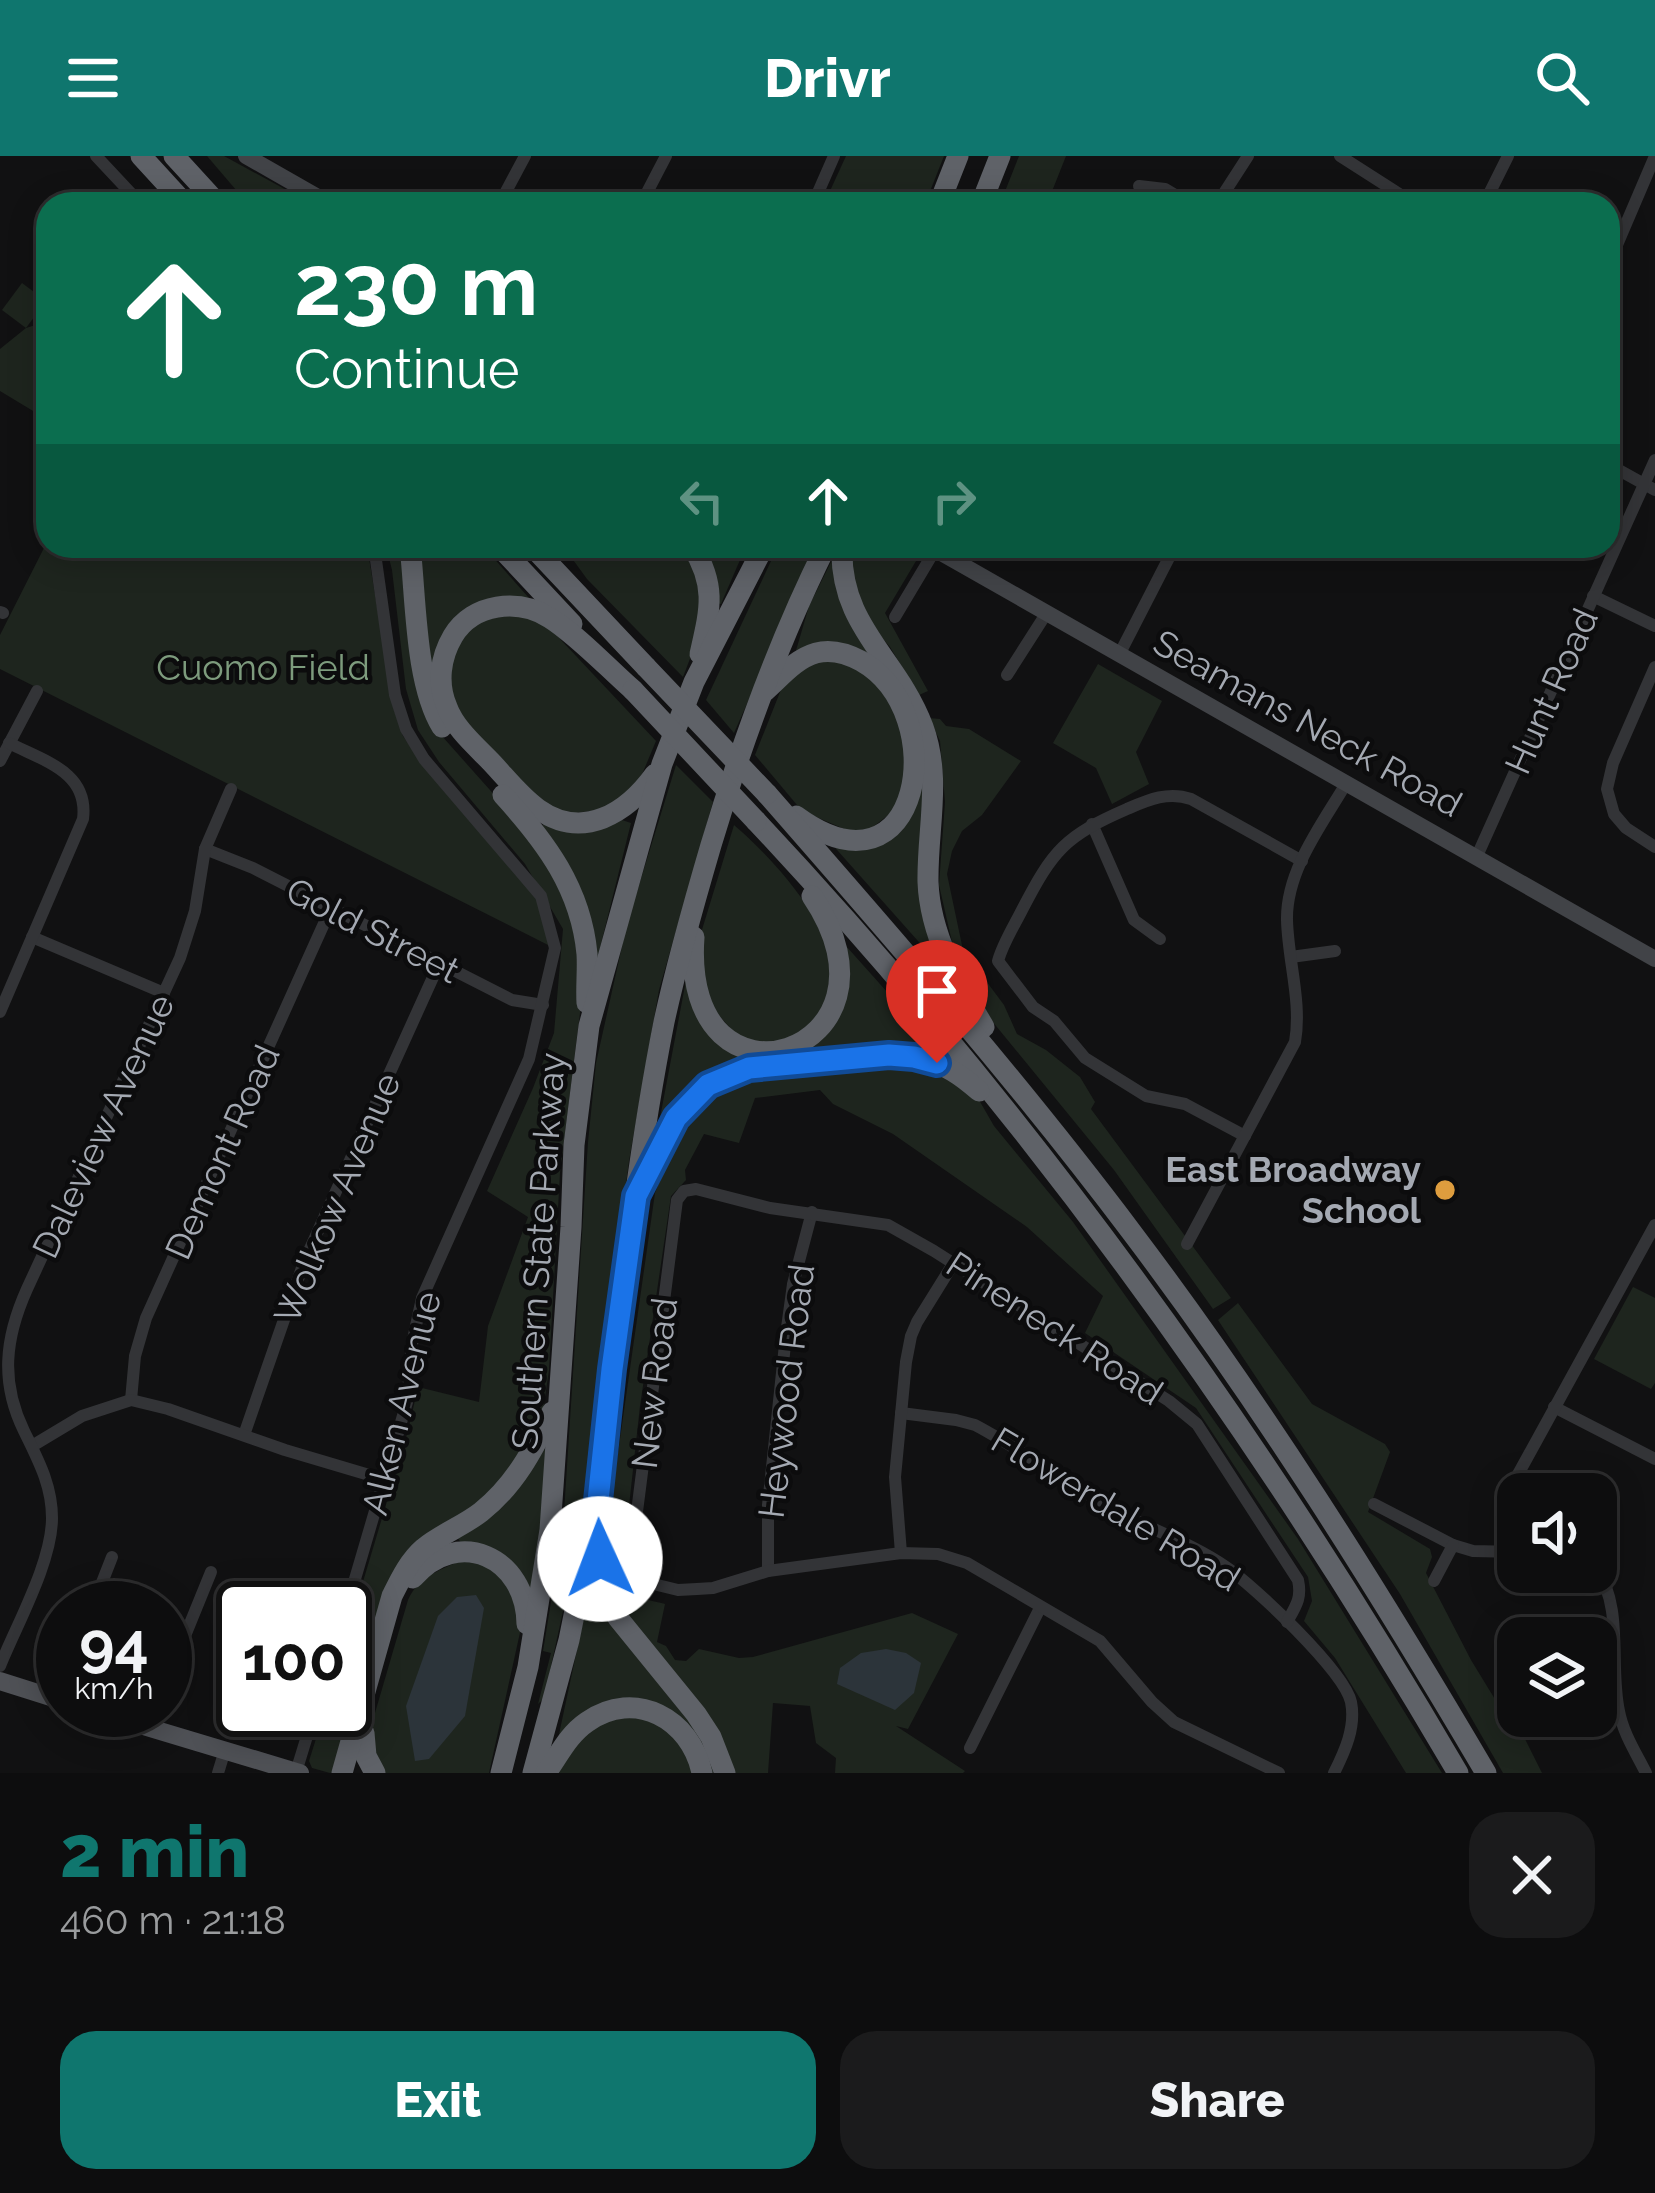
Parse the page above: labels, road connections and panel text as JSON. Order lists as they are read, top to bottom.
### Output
{
  "streets": {
    "highway": ["Southern State Parkway"],
    "main road": ["Seamans Neck Road"],
    "street": [
      "Hunt Road",
      "Gold Street",
      "Daleview Avenue",
      "Demont Road",
      "Wolkow Avenue",
      "Pineneck Road",
      "New Road",
      "Heywood Road",
      "Alken Avenue",
      "Flowerdale Road"
    ]
  },
  "crossings": [
    ["Hunt Road", "Seamans Neck Road"],
    ["Gold Street", "Daleview Avenue"],
    ["Gold Street", "Demont Road"],
    ["Gold Street", "Wolkow Avenue"],
    ["Gold Street", "Alken Avenue"],
    ["Pineneck Road", "New Road"],
    ["Pineneck Road", "Heywood Road"],
    ["Pineneck Road", "Flowerdale Road"],
    ["New Road", "Heywood Road"]
  ],
  "parks": ["Cuomo Field"],
  "places": ["East Broadway School"],
  "page": {
    "header": "Drivr",
    "turn": ["230 m", "Continue"],
    "speed": "94 km/h",
    "limit": "100",
    "heading": ["2 min", "460 m · 21:18"],
    "buttons": ["Exit", "Share"]
  }
}
